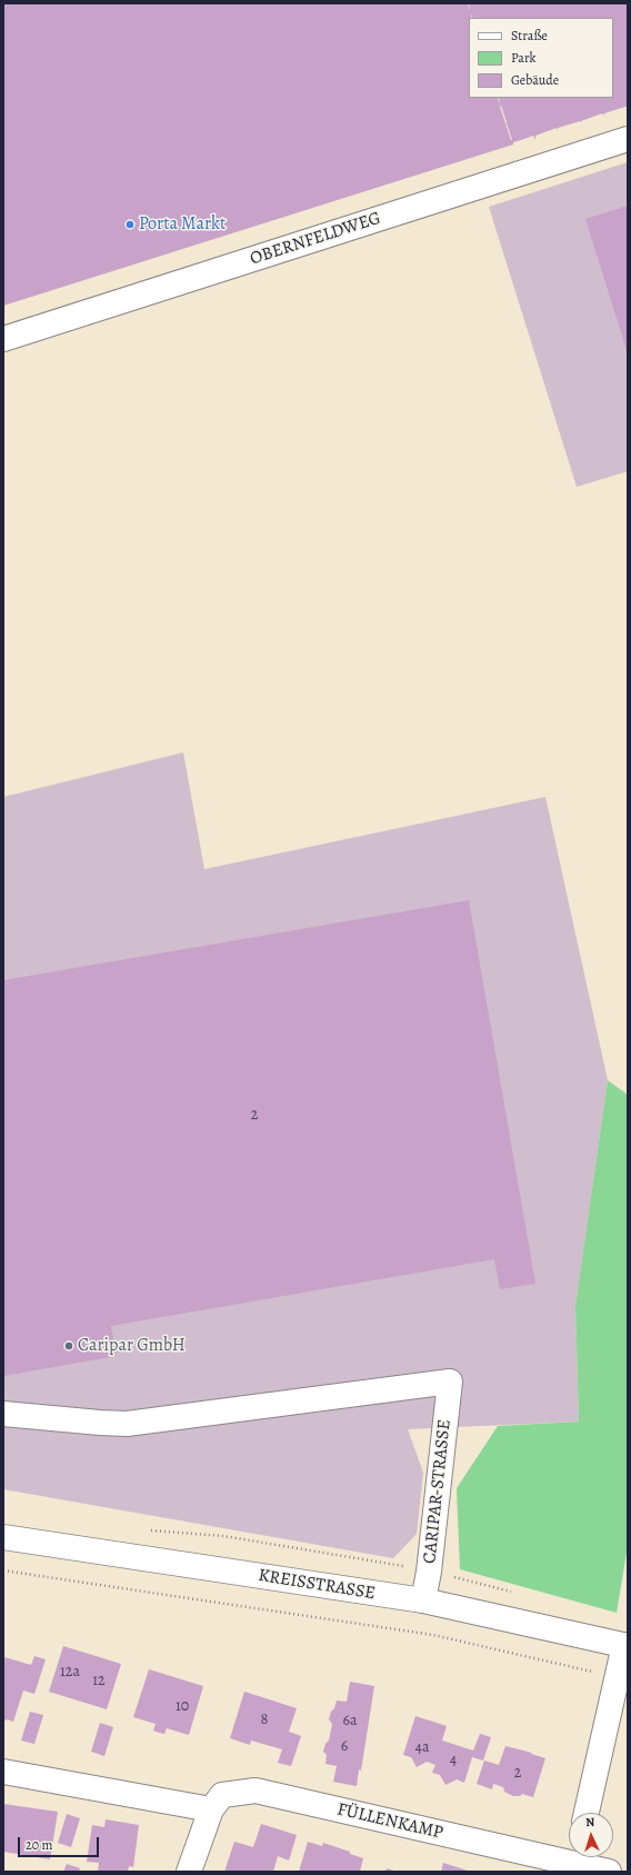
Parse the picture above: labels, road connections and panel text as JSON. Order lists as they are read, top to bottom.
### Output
{
  "streets": {
    "street": [
      "OBERNFELDWEG",
      "CARIPAR-STRASSE",
      "KREISSTRASSE",
      "FÜLLENKAMP"
    ]
  },
  "crossings": [
    ["CARIPAR-STRASSE", "KREISSTRASSE"]
  ],
  "places": ["Porta Markt", "Caripar GmbH"],
  "house_numbers": [
    "2",
    "12a",
    "12",
    "10",
    "8",
    "6a",
    "6",
    "4a",
    "4",
    "2"
  ],
  "legend": ["Straße", "Park", "Gebäude"],
  "scale_bar": "20 m",
  "north": "top"
}
